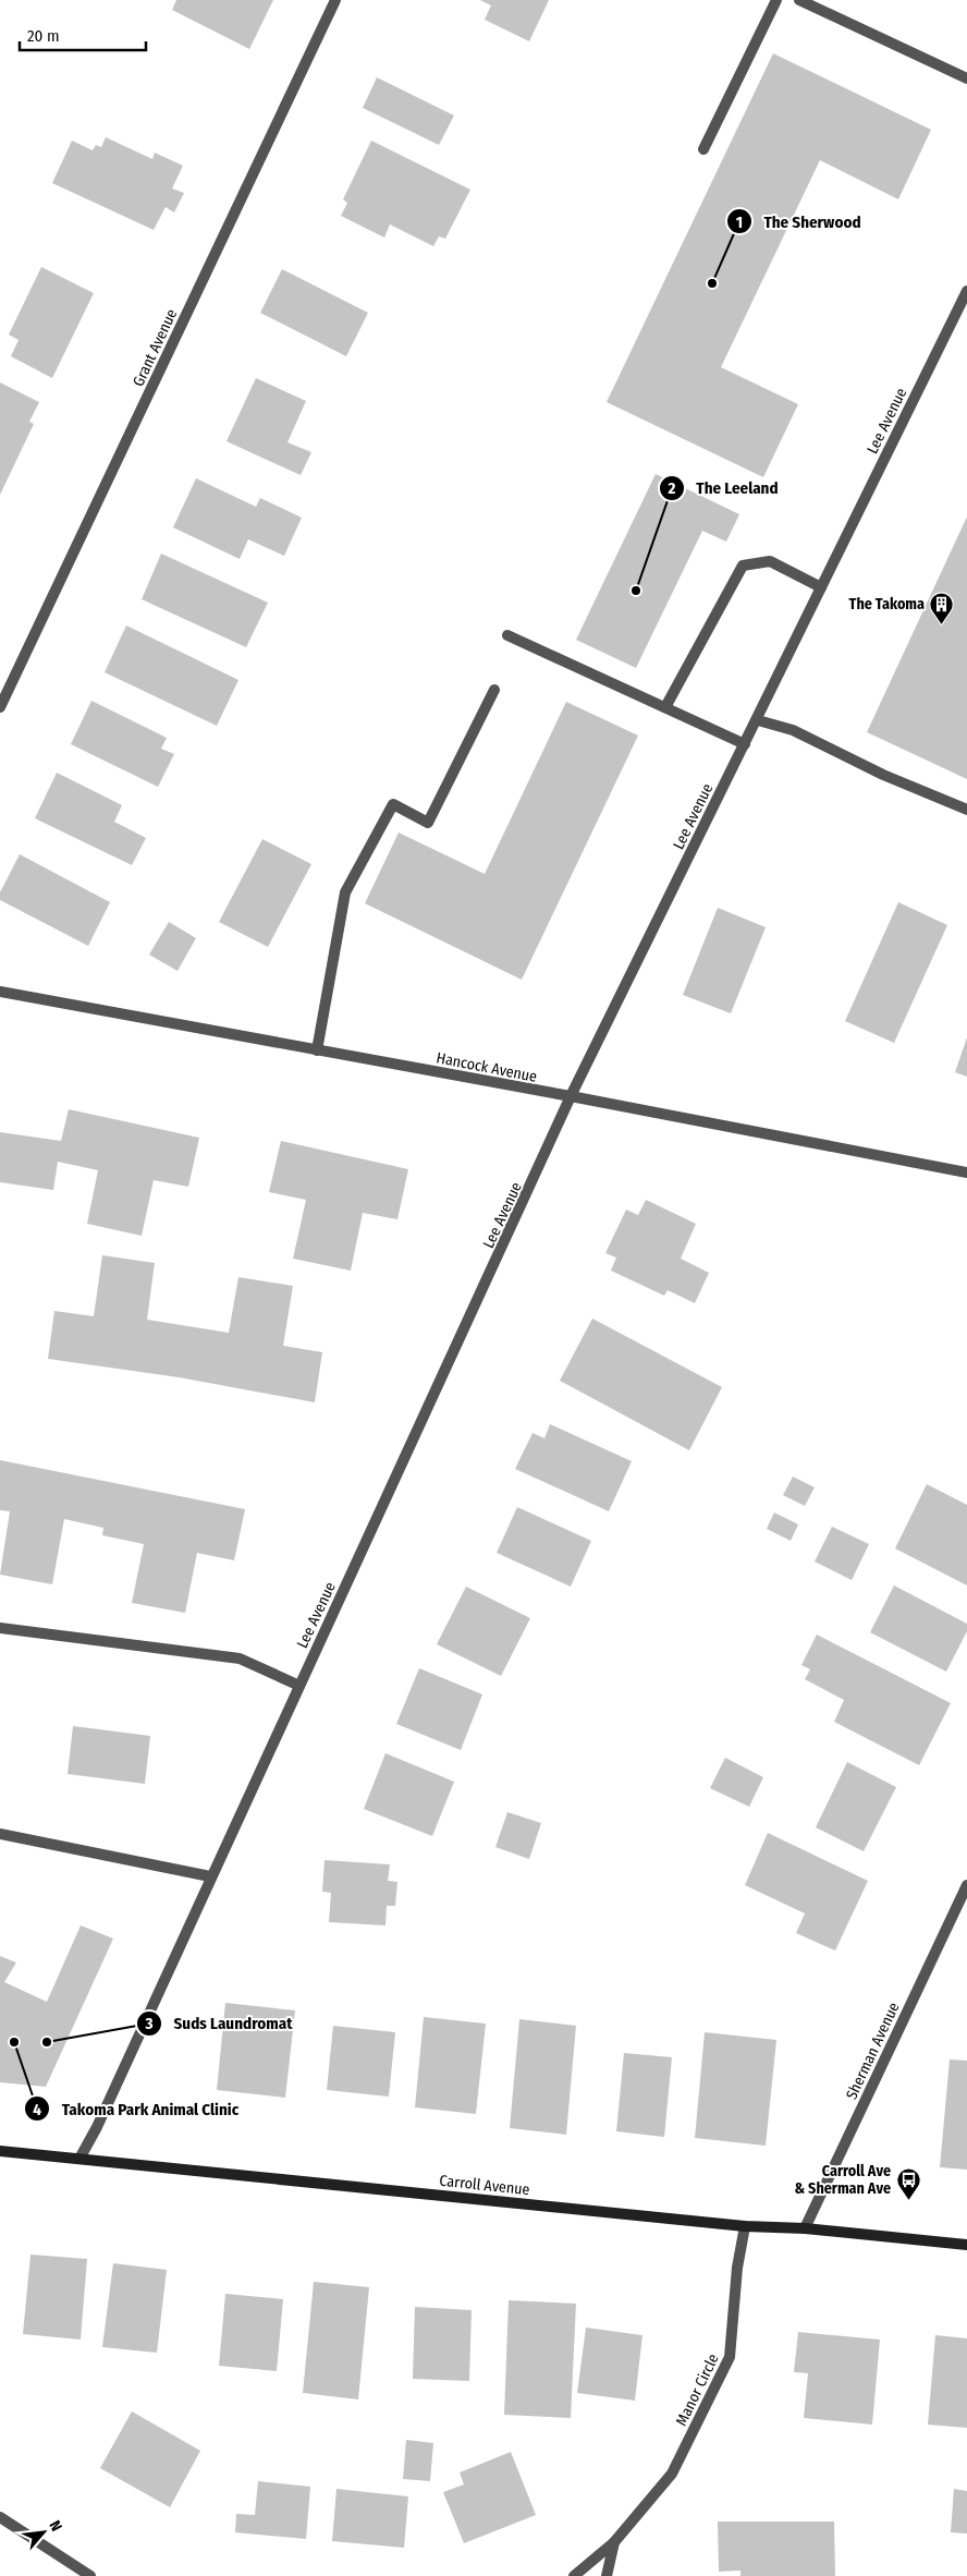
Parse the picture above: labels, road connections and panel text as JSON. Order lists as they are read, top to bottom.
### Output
{
  "streets": {
    "main road": ["Carroll Avenue"],
    "street": [
      "Grant Avenue",
      "Lee Avenue",
      "Hancock Avenue",
      "Sherman Avenue",
      "Manor Circle"
    ]
  },
  "crossings": [
    ["Lee Avenue", "Hancock Avenue"],
    ["Lee Avenue", "Carroll Avenue"],
    ["Sherman Avenue", "Carroll Avenue"],
    ["Carroll Avenue", "Manor Circle"]
  ],
  "places": {
    "other": [
      "The Sherwood",
      "The Leeland",
      "Takoma Park Animal Clinic",
      "Suds Laundromat"
    ],
    "building": ["The Takoma"],
    "bus stop": ["Carroll Ave & Sherman Ave"]
  },
  "scale_bar": "20 m",
  "north": "top right"
}
